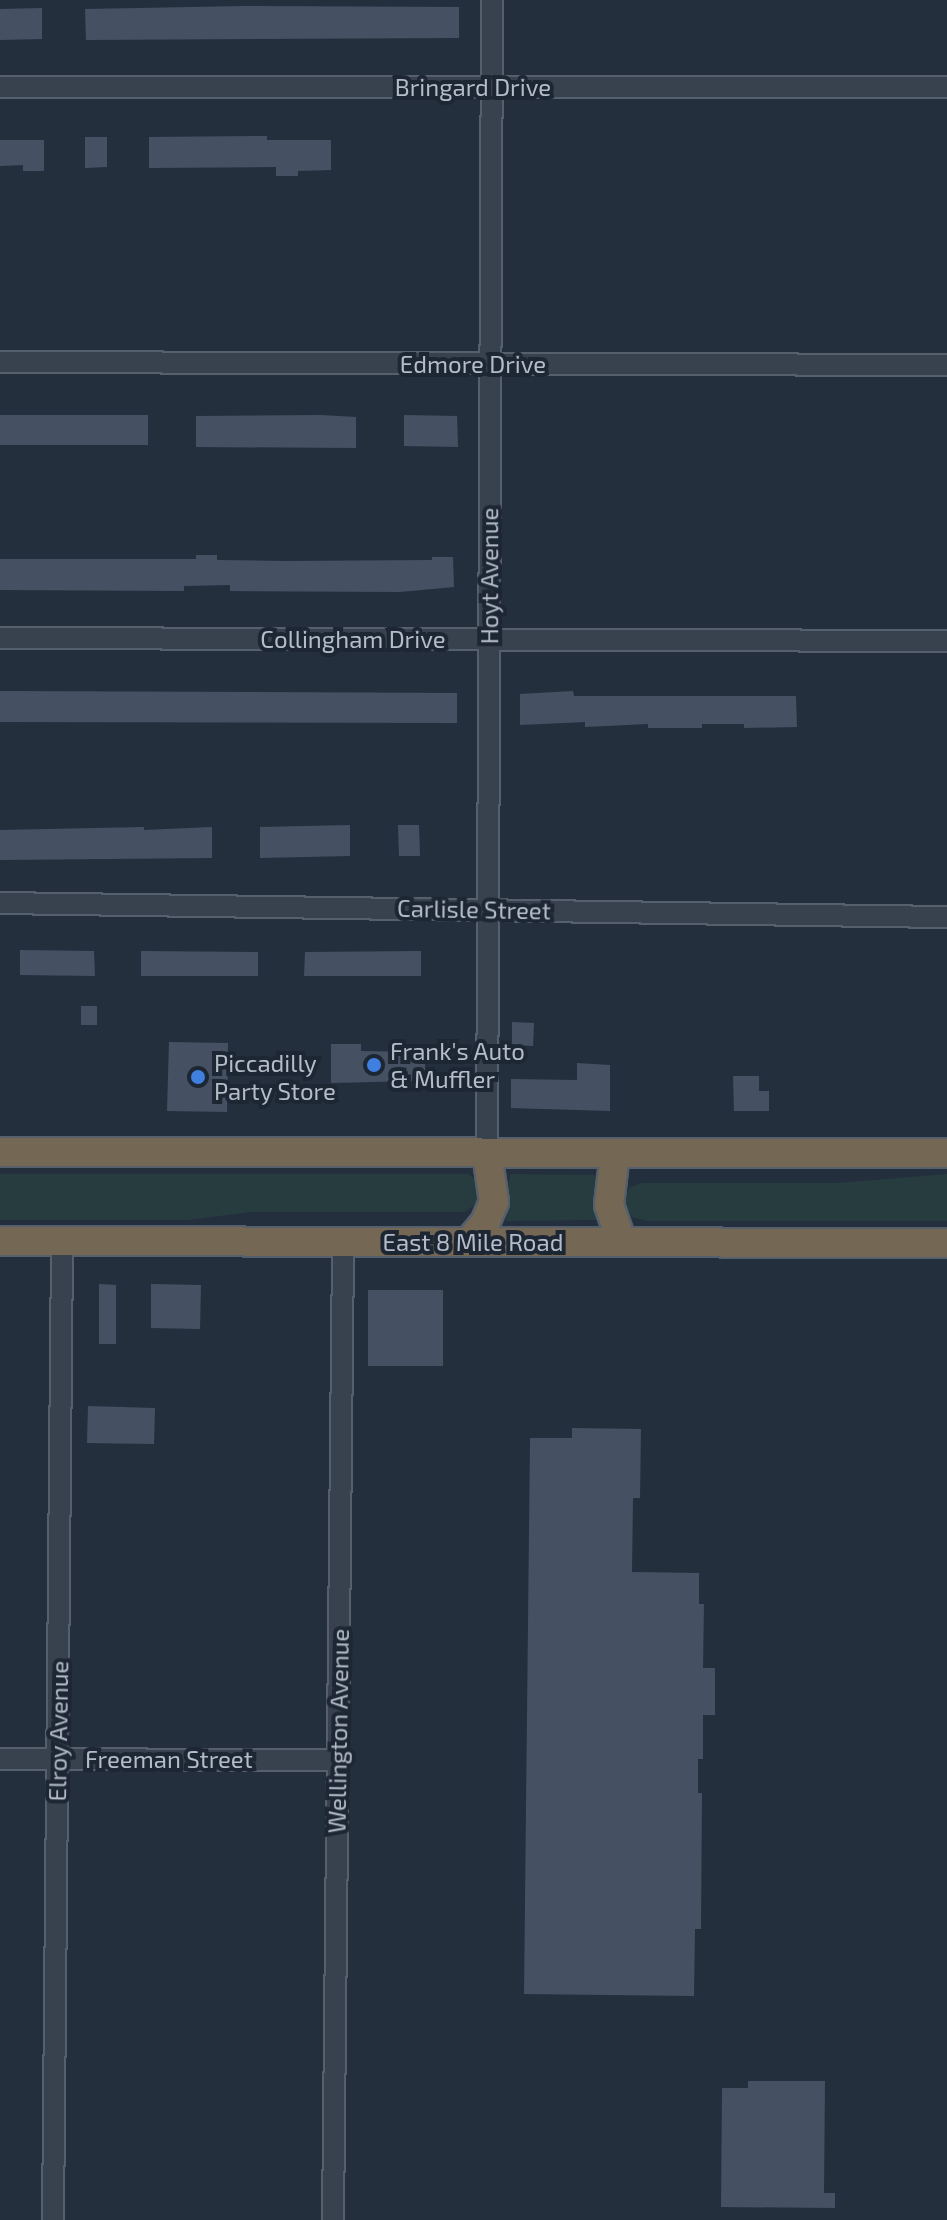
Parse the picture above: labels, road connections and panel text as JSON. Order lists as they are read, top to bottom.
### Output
{
  "streets": {
    "highway": ["East 8 Mile Road"],
    "street": [
      "Bringard Drive",
      "Edmore Drive",
      "Hoyt Avenue",
      "Collingham Drive",
      "Carlisle Street",
      "Elroy Avenue",
      "Wellington Avenue",
      "Freeman Street"
    ]
  },
  "crossings": [
    ["Bringard Drive", "Hoyt Avenue"],
    ["Edmore Drive", "Hoyt Avenue"],
    ["Hoyt Avenue", "Collingham Drive"],
    ["Hoyt Avenue", "Carlisle Street"],
    ["East 8 Mile Road", "Elroy Avenue"],
    ["East 8 Mile Road", "Wellington Avenue"],
    ["Elroy Avenue", "Freeman Street"],
    ["Wellington Avenue", "Freeman Street"]
  ],
  "places": ["Frank's Auto & Muffler", "Piccadilly Party Store"]
}
